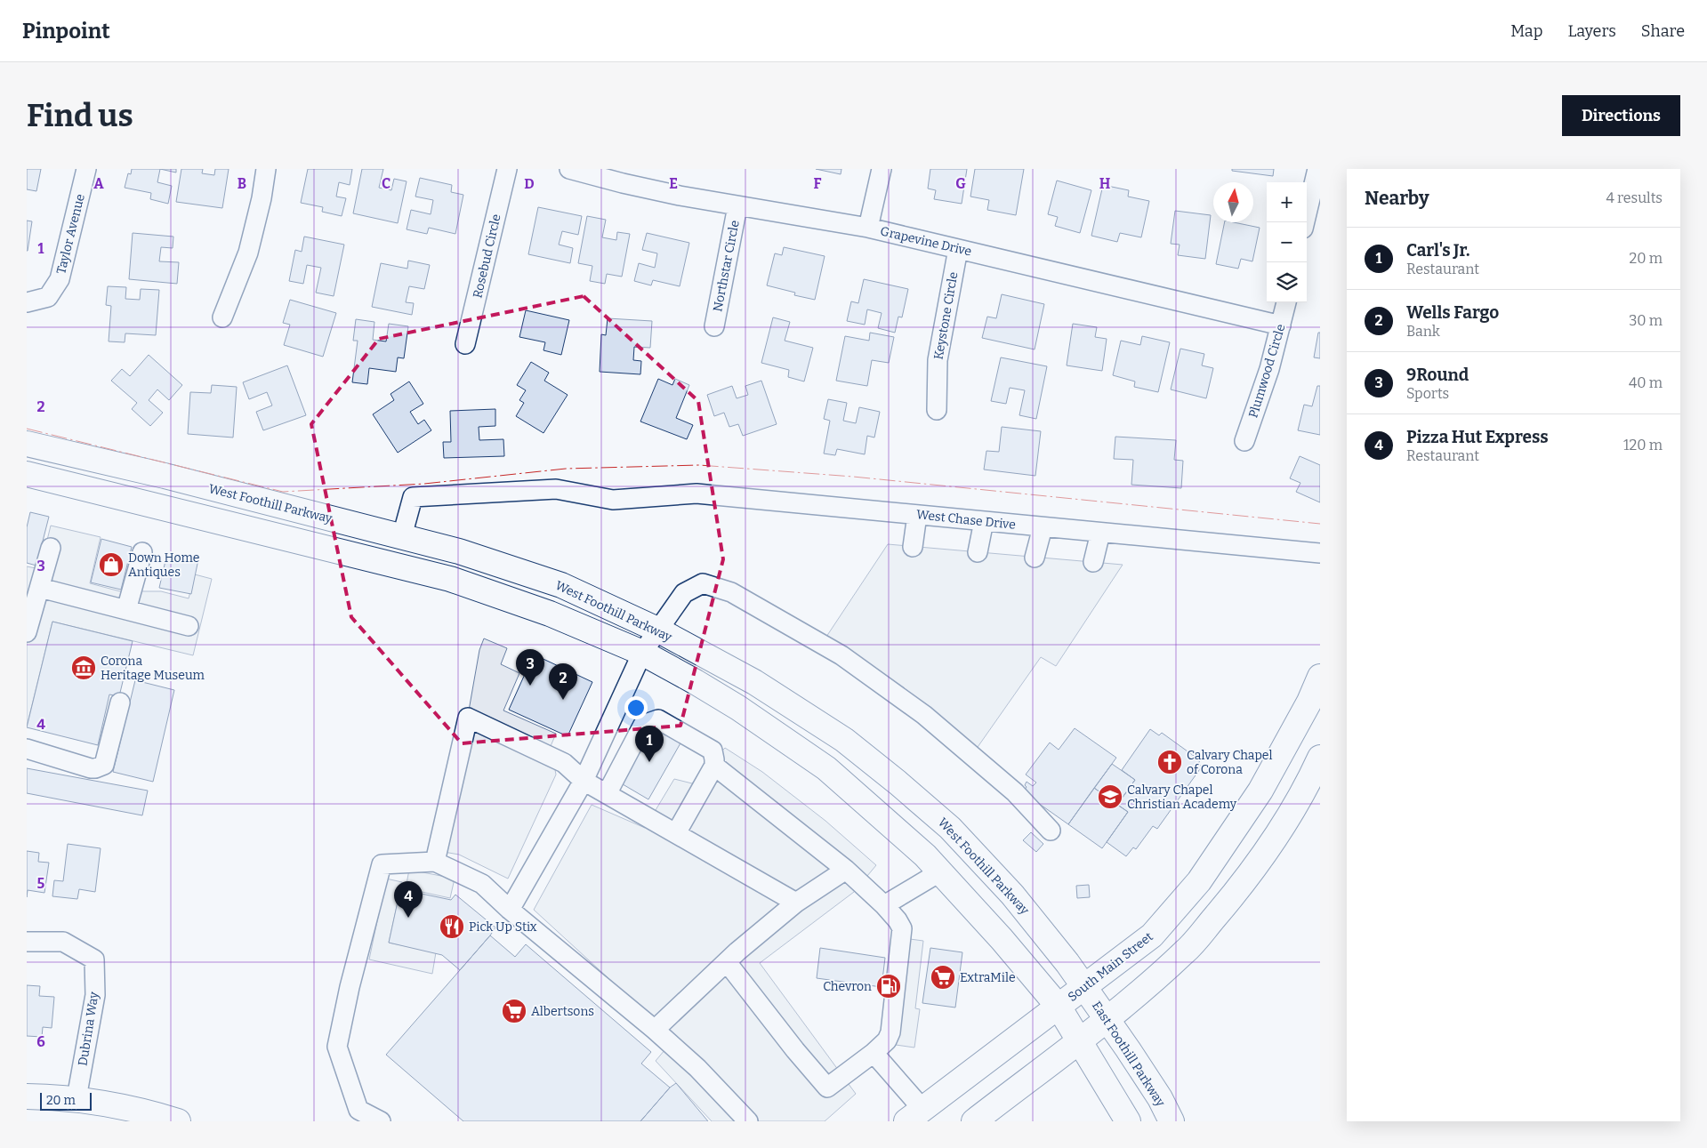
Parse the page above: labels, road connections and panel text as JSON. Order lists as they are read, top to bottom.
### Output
{
  "streets": {
    "main road": ["West Foothill Parkway", "South Main Street", "East Foothill Parkway"],
    "street": [
      "Taylor Avenue",
      "Grapevine Drive",
      "Rosebud Circle",
      "Northstar Circle",
      "Keystone Circle",
      "Plumwood Circle",
      "West Chase Drive",
      "Dubrina Way"
    ]
  },
  "crossings": [
    ["Grapevine Drive", "Northstar Circle"],
    ["Grapevine Drive", "Keystone Circle"],
    ["Grapevine Drive", "Plumwood Circle"],
    ["West Foothill Parkway", "West Chase Drive"],
    ["West Foothill Parkway", "South Main Street"],
    ["West Foothill Parkway", "East Foothill Parkway"],
    ["South Main Street", "East Foothill Parkway"]
  ],
  "places": {
    "shop": ["Down Home Antiques"],
    "museum": ["Corona Heritage Museum"],
    "church": ["Calvary Chapel of Corona"],
    "school or university": ["Calvary Chapel Christian Academy"],
    "restaurant": ["Pick Up Stix"],
    "supermarket": ["ExtraMile", "Albertsons"],
    "fuel station": ["Chevron"]
  },
  "scale_bar": "20 m",
  "north": "top",
  "page": {
    "header": "Pinpoint",
    "nav": ["Map", "Layers", "Share"],
    "buttons": "Directions",
    "title": "Find us",
    "heading": ["Nearby", "4 results"],
    "map_buttons": ["+", "−"],
    "list": [
      {
        "mark": "1",
        "name": "Carl's Jr.",
        "note": "Restaurant",
        "value": "20 m"
      },
      {
        "mark": "2",
        "name": "Wells Fargo",
        "note": "Bank",
        "value": "30 m"
      },
      {
        "mark": "3",
        "name": "9Round",
        "note": "Sports",
        "value": "40 m"
      },
      {
        "mark": "4",
        "name": "Pizza Hut Express",
        "note": "Restaurant",
        "value": "120 m"
      }
    ],
    "pins": [
      "3",
      "2",
      "1",
      "4"
    ],
    "scale": "20 m"
  },
  "grid": {
    "columns": [
      "A",
      "B",
      "C",
      "D",
      "E",
      "F",
      "G",
      "H"
    ],
    "rows": [
      "1",
      "2",
      "3",
      "4",
      "5",
      "6"
    ]
  }
}
